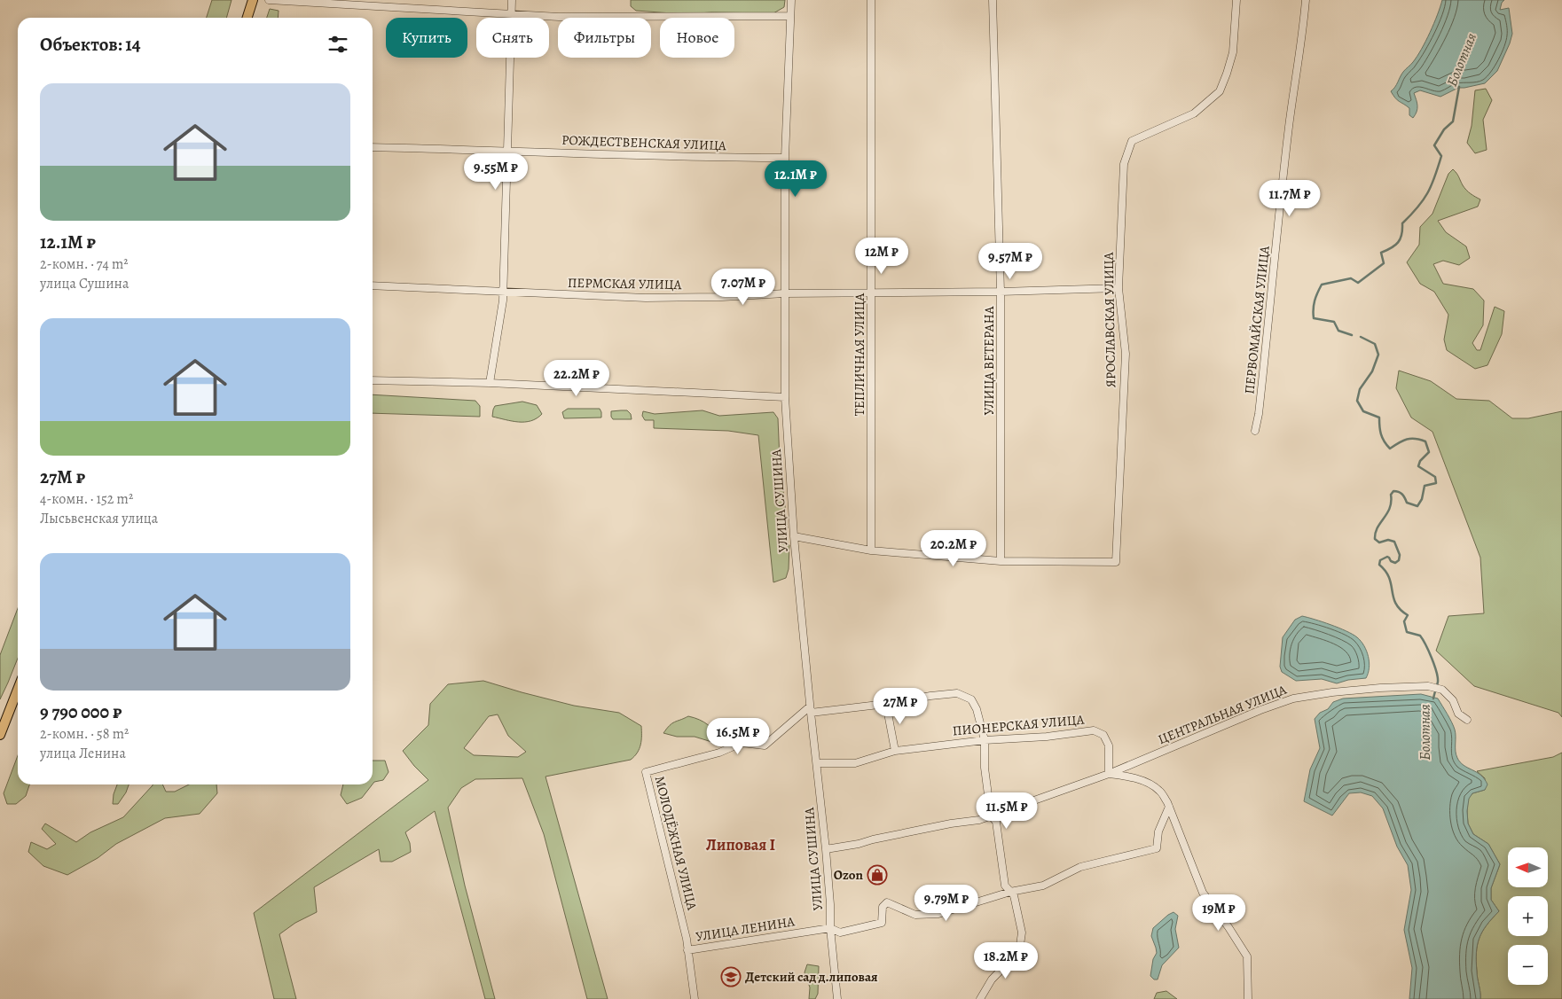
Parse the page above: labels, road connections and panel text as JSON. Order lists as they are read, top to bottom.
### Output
{
  "streets": {
    "street": [
      "РОЖДЕСТВЕНСКАЯ УЛИЦА",
      "ПЕРМСКАЯ УЛИЦА",
      "ЯРОСЛАВСКАЯ УЛИЦА",
      "ПЕРВОМАЙСКАЯ УЛИЦА",
      "ТЕПЛИЧНАЯ УЛИЦА",
      "УЛИЦА ВЕТЕРАНА",
      "УЛИЦА СУШИНА",
      "ЦЕНТРАЛЬНАЯ УЛИЦА",
      "ПИОНЕРСКАЯ УЛИЦА",
      "МОЛОДЁЖНАЯ УЛИЦА",
      "УЛИЦА ЛЕНИНА"
    ]
  },
  "crossings": [
    ["РОЖДЕСТВЕНСКАЯ УЛИЦА", "УЛИЦА СУШИНА"],
    ["ПЕРМСКАЯ УЛИЦА", "ЯРОСЛАВСКАЯ УЛИЦА"],
    ["ПЕРМСКАЯ УЛИЦА", "ТЕПЛИЧНАЯ УЛИЦА"],
    ["ПЕРМСКАЯ УЛИЦА", "УЛИЦА ВЕТЕРАНА"],
    ["ПЕРМСКАЯ УЛИЦА", "УЛИЦА СУШИНА"],
    ["ЯРОСЛАВСКАЯ УЛИЦА", "УЛИЦА ВЕТЕРАНА"],
    ["УЛИЦА СУШИНА", "ЦЕНТРАЛЬНАЯ УЛИЦА"],
    ["УЛИЦА СУШИНА", "ПИОНЕРСКАЯ УЛИЦА"],
    ["УЛИЦА СУШИНА", "МОЛОДЁЖНАЯ УЛИЦА"],
    ["УЛИЦА СУШИНА", "УЛИЦА ЛЕНИНА"],
    ["ЦЕНТРАЛЬНАЯ УЛИЦА", "ПИОНЕРСКАЯ УЛИЦА"],
    ["ЦЕНТРАЛЬНАЯ УЛИЦА", "УЛИЦА ЛЕНИНА"],
    ["МОЛОДЁЖНАЯ УЛИЦА", "УЛИЦА ЛЕНИНА"]
  ],
  "districts": ["Липовая I"],
  "water": ["Болотная"],
  "places": {
    "shop": ["Ozon"],
    "school or university": ["Детский сад д.липовая"]
  },
  "north": "left",
  "page": {
    "chip": [
      "Купить",
      "Снять",
      "Фильтры",
      "Новое"
    ],
    "heading": "Объектов: 14",
    "list": [
      {
        "name": "12.1M ₽",
        "note": "2-комн. · 74 m² · улица Сушина"
      },
      {
        "name": "27M ₽",
        "note": "4-комн. · 152 m² · Лысьвенская улица"
      },
      {
        "name": "9 790 000 ₽",
        "note": "2-комн. · 58 m² · улица Ленина"
      }
    ],
    "price": [
      "9.55M ₽",
      "12.1M ₽",
      "11.7M ₽",
      "12M ₽",
      "9.57M ₽",
      "7.07M ₽",
      "22.2M ₽",
      "20.2M ₽",
      "27M ₽",
      "16.5M ₽",
      "11.5M ₽",
      "9.79M ₽",
      "19M ₽",
      "18.2M ₽"
    ],
    "map_buttons": ["+", "−"]
  }
}
